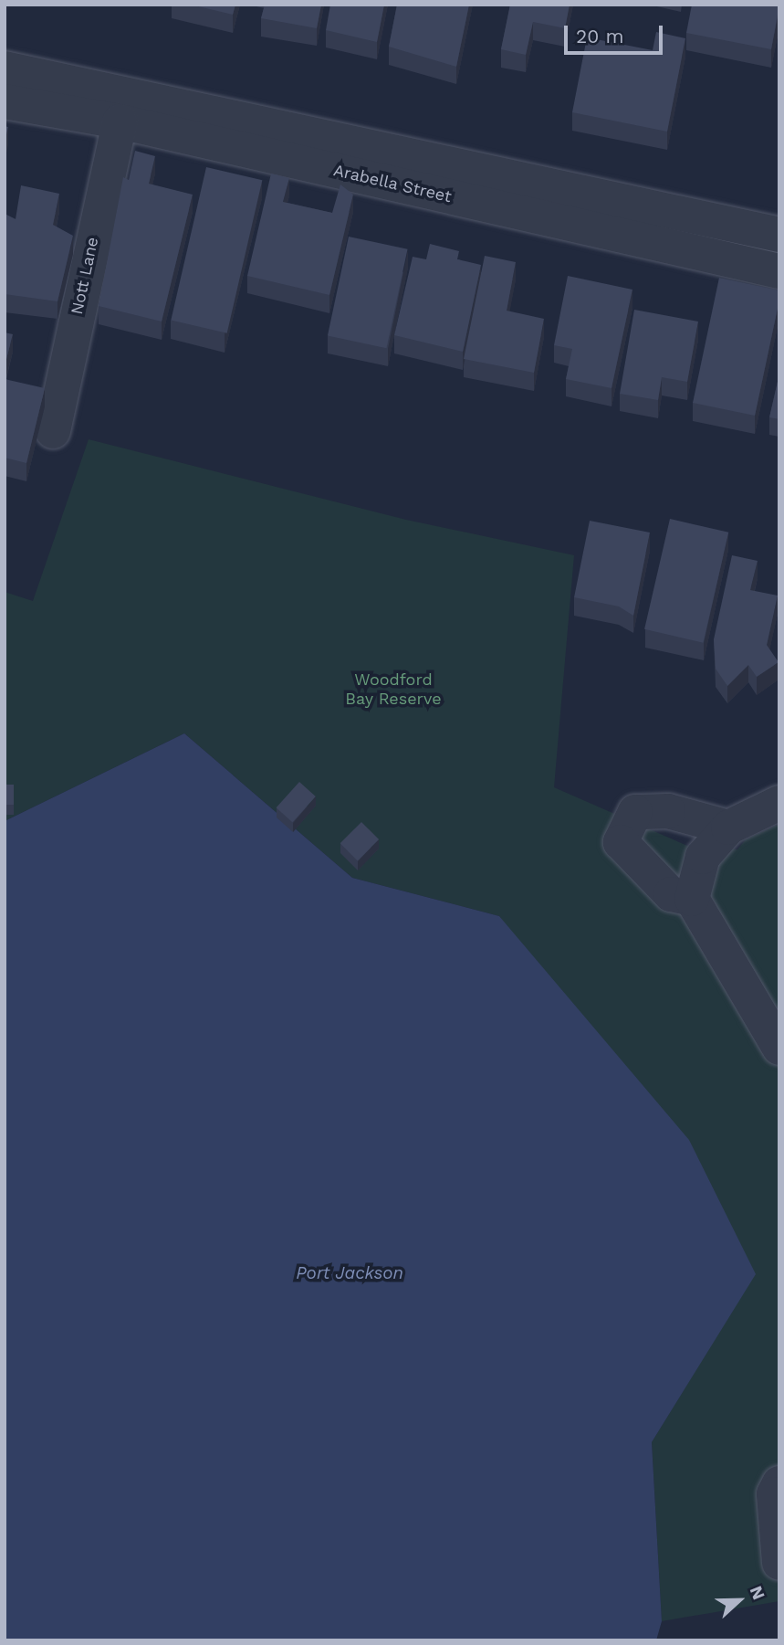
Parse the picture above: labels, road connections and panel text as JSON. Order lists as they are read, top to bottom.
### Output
{
  "streets": {
    "street": ["Arabella Street", "Nott Lane"]
  },
  "crossings": [
    ["Arabella Street", "Nott Lane"]
  ],
  "water": ["Port Jackson"],
  "parks": ["Woodford Bay Reserve"],
  "scale_bar": "20 m",
  "north": "right"
}
